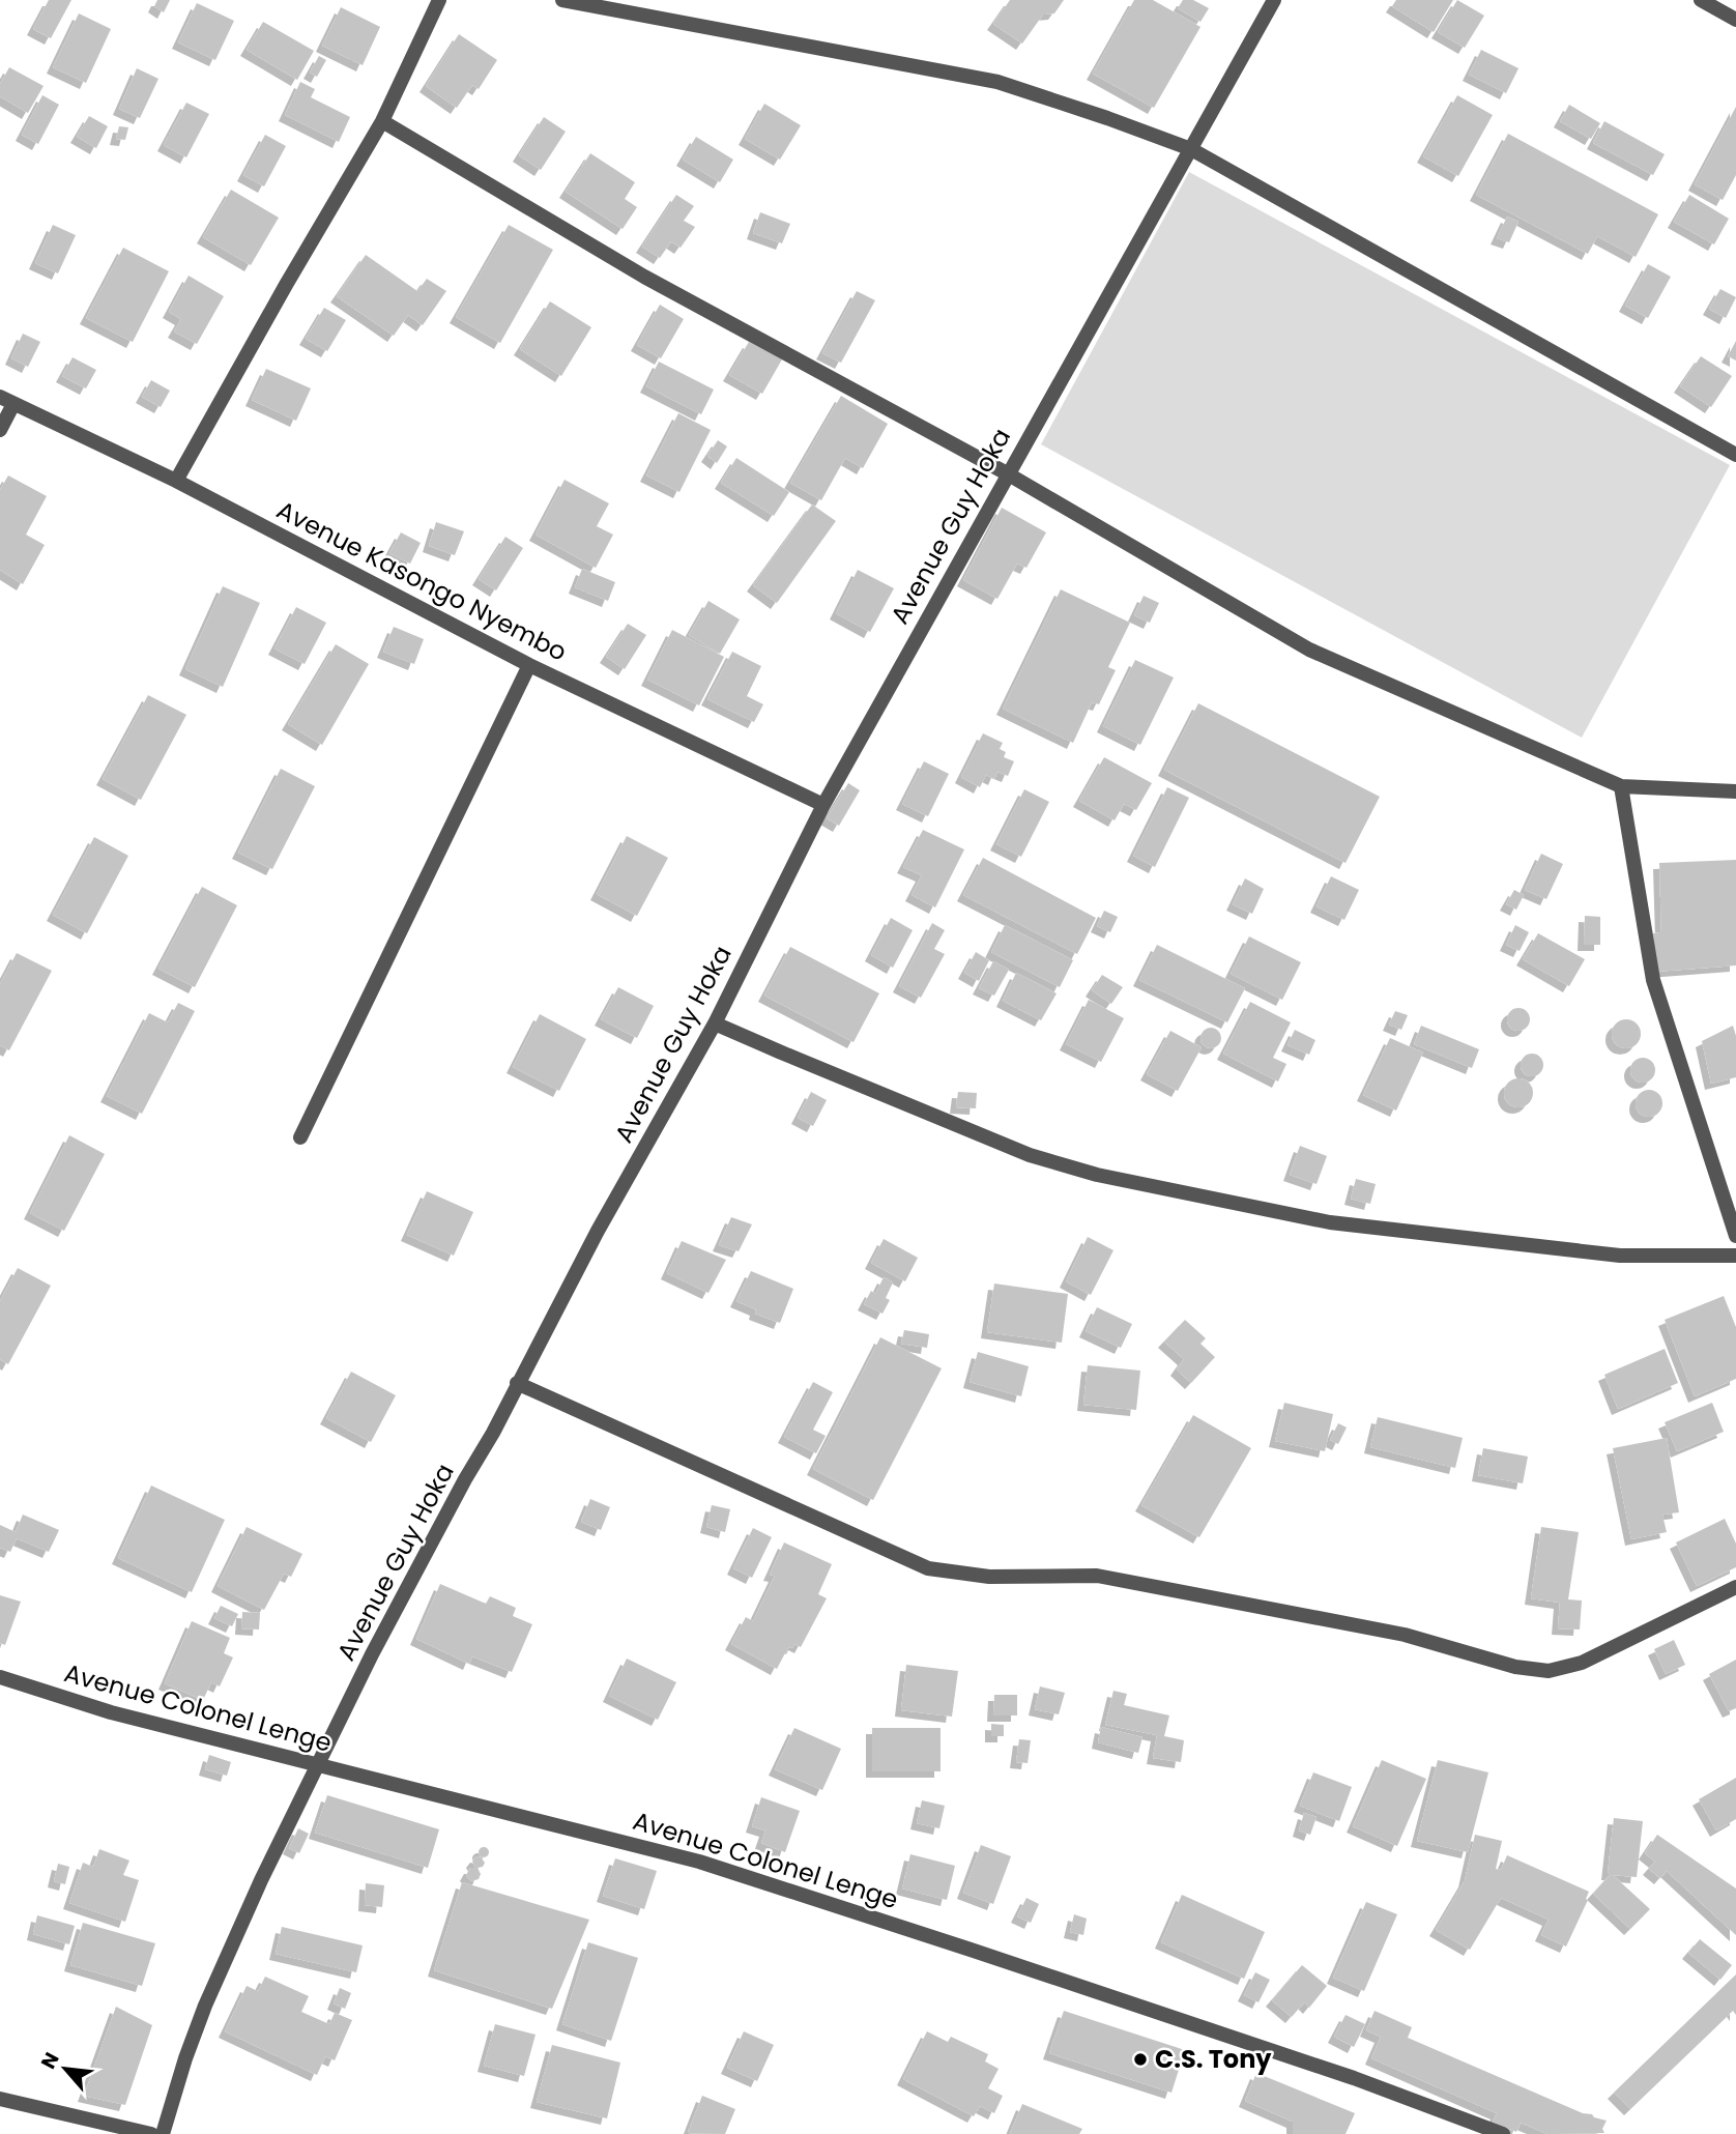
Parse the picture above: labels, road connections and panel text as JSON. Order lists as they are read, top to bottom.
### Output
{
  "streets": {
    "street": ["Avenue Guy Hoka", "Avenue Kasongo Nyembo", "Avenue Colonel Lenge"]
  },
  "crossings": [
    ["Avenue Guy Hoka", "Avenue Kasongo Nyembo"],
    ["Avenue Guy Hoka", "Avenue Colonel Lenge"]
  ],
  "places": ["C.S. Tony"],
  "north": "top left"
}
